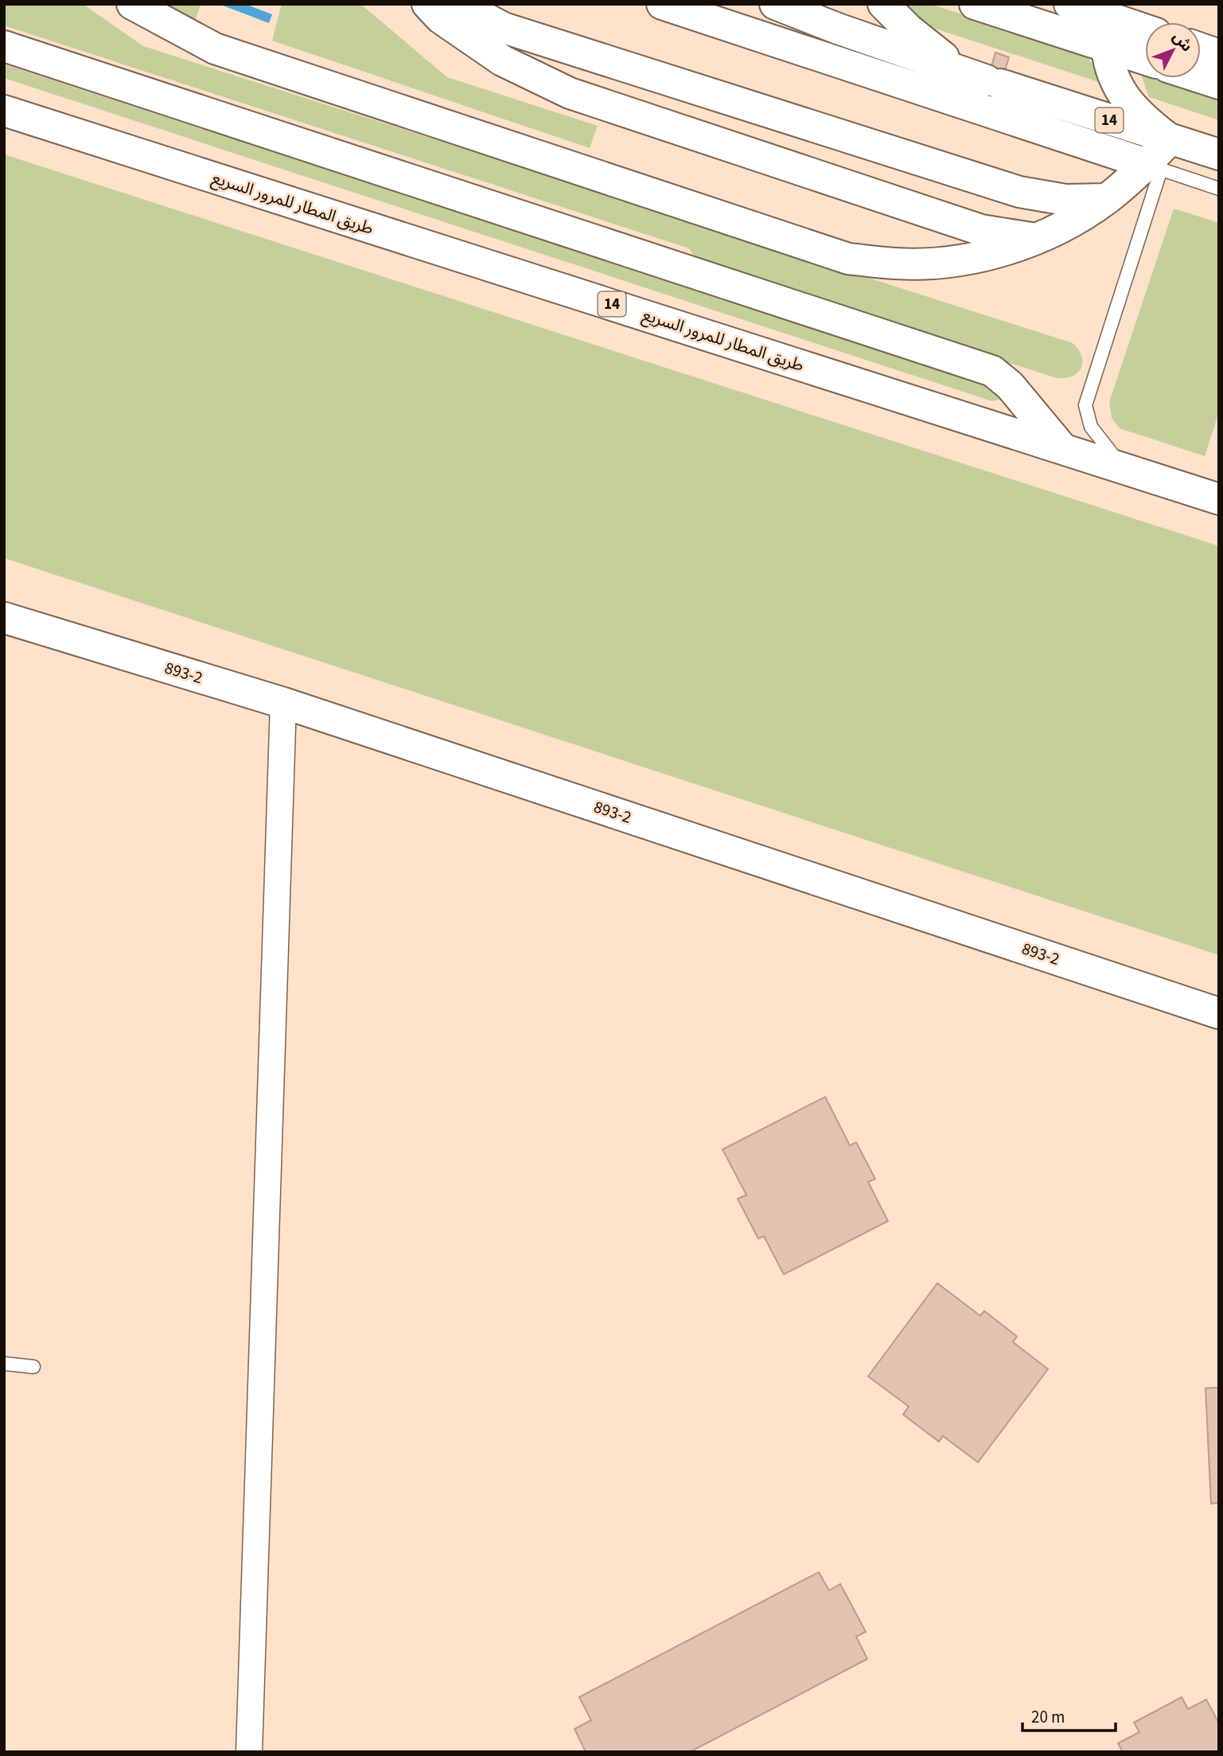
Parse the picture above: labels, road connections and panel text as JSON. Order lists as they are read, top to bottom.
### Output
{
  "streets": {
    "main road": ["14", "طريق المطار للمرور السريع", "893-2"]
  },
  "scale_bar": "20 m",
  "north": "top right"
}
